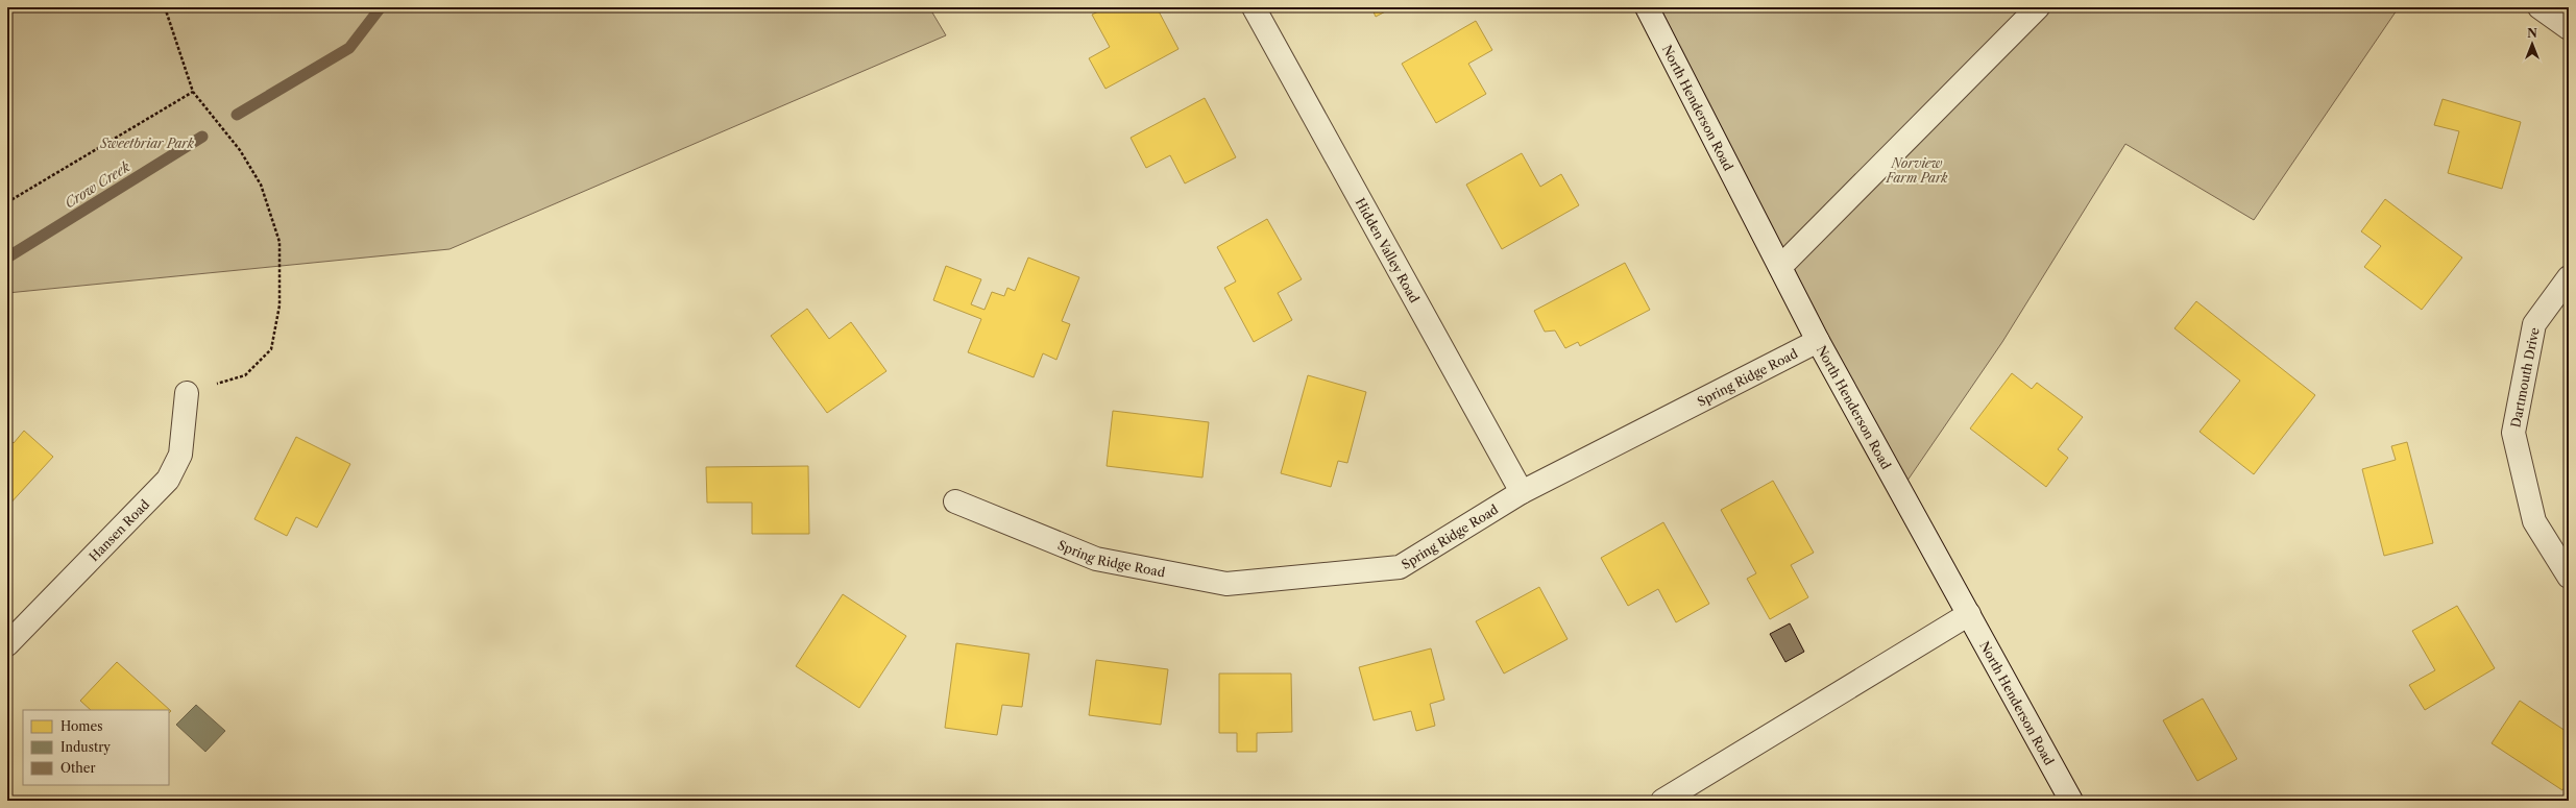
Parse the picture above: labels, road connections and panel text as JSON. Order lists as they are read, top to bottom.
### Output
{
  "streets": {
    "street": [
      "North Henderson Road",
      "Hidden Valley Road",
      "Spring Ridge Road",
      "Dartmouth Drive",
      "Hansen Road"
    ]
  },
  "crossings": [
    ["North Henderson Road", "Spring Ridge Road"],
    ["Hidden Valley Road", "Spring Ridge Road"]
  ],
  "water": ["Crow Creek"],
  "parks": ["Sweetbriar Park", "Norview Farm Park"],
  "legend": ["Homes", "Industry", "Other"],
  "north": "top"
}
